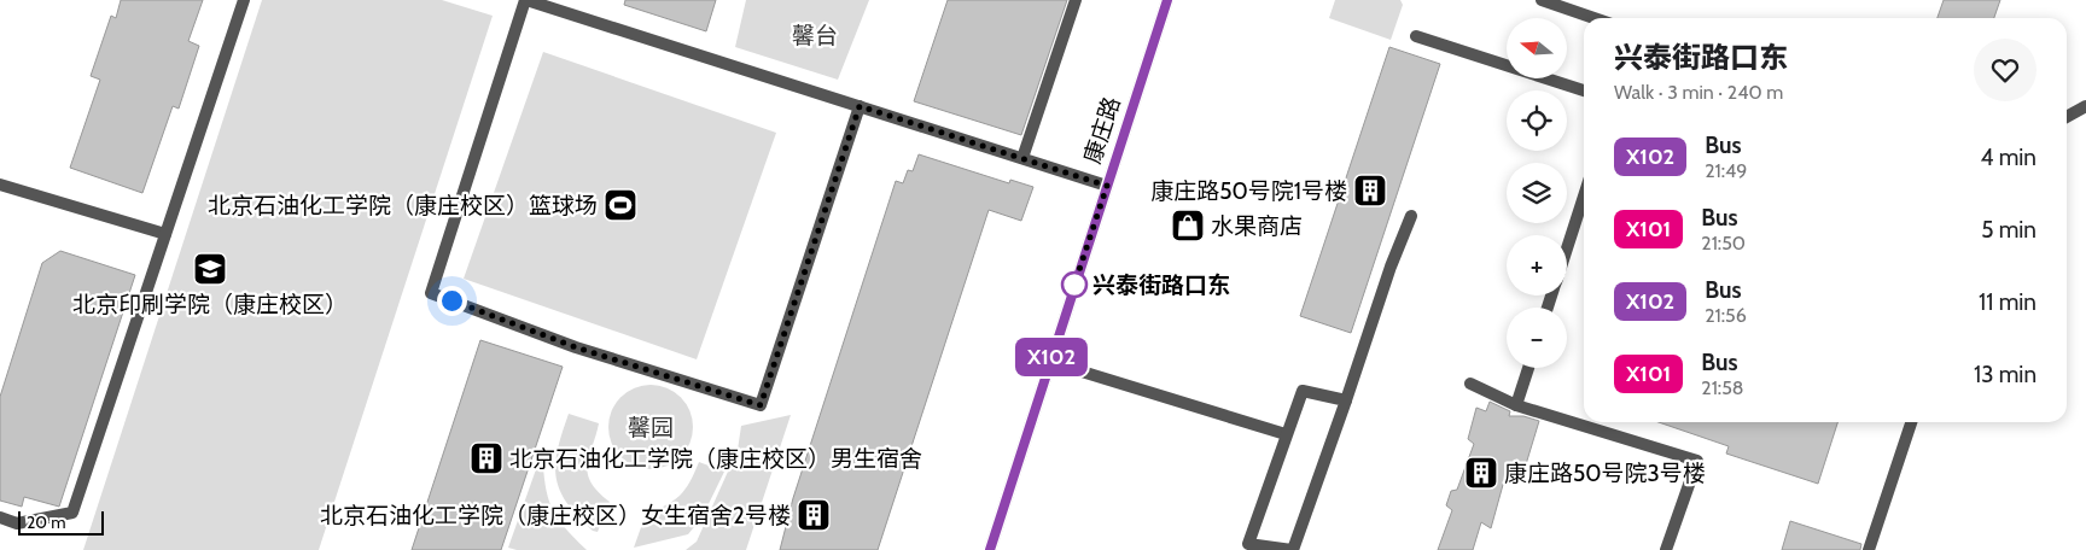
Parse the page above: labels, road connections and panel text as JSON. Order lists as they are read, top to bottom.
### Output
{
  "streets": {
    "street": ["康庄路"]
  },
  "parks": ["馨台", "馨园"],
  "places": {
    "building": [
      "康庄路50号院1号楼",
      "北京石油化工学院（康庄校区）男生宿舍",
      "康庄路50号院3号楼",
      "北京石油化工学院（康庄校区）女生宿舍2号楼"
    ],
    "sports": ["北京石油化工学院（康庄校区）篮球场"],
    "shop": ["水果商店"],
    "school or university": ["北京印刷学院（康庄校区）"],
    "other": ["兴泰街路口东"]
  },
  "lines": ["bus line X102"],
  "scale_bar": "20 m",
  "north": "left",
  "page": {
    "on_map": "X102",
    "map_buttons": ["+", "−"],
    "heading": ["兴泰街路口东", "Walk · 3 min · 240 m"],
    "list": [
      {
        "mark": "X102",
        "name": "Bus",
        "note": "21:49",
        "value": "4 min"
      },
      {
        "mark": "X101",
        "name": "Bus",
        "note": "21:50",
        "value": "5 min"
      },
      {
        "mark": "X102",
        "name": "Bus",
        "note": "21:56",
        "value": "11 min"
      },
      {
        "mark": "X101",
        "name": "Bus",
        "note": "21:58",
        "value": "13 min"
      }
    ],
    "scale": "20 m"
  }
}
